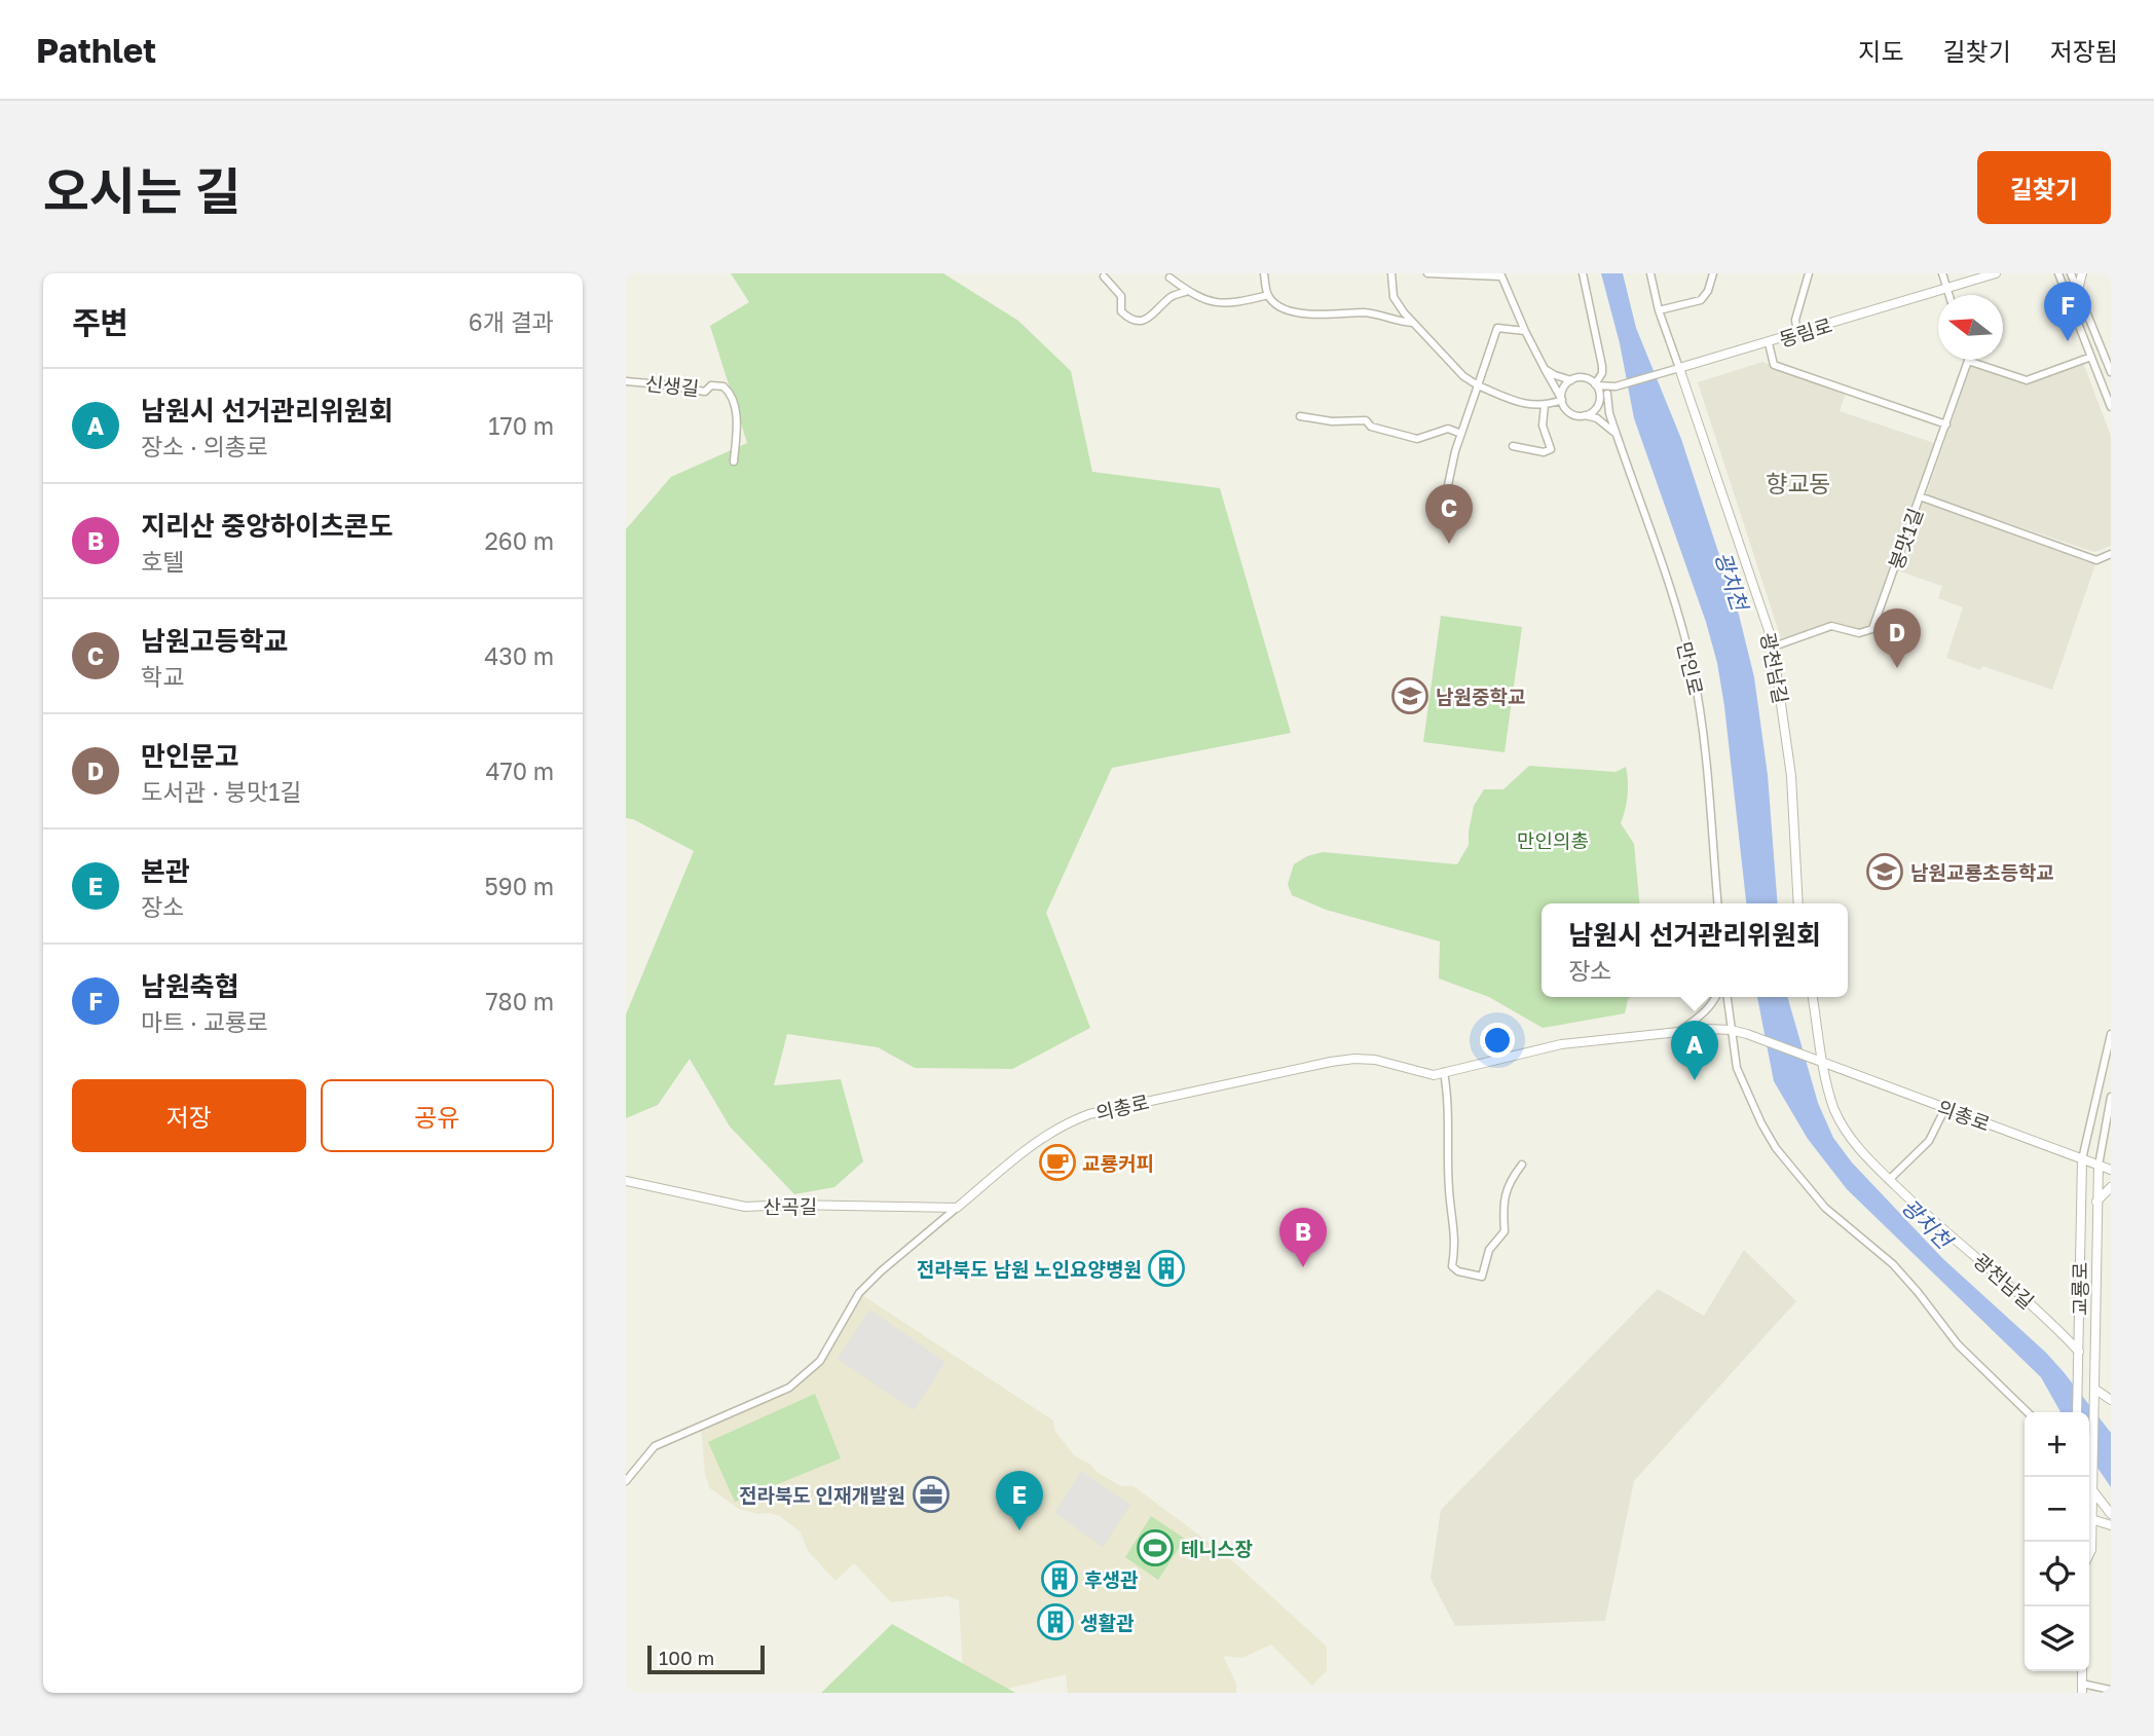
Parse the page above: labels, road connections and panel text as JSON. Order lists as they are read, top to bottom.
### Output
{
  "streets": {
    "street": [
      "동림로",
      "신생길",
      "붕맛1길",
      "만인로",
      "광천남길",
      "의총로",
      "산곡길",
      "교룡로"
    ]
  },
  "crossings": [
    ["동림로", "광천남길"],
    ["붕맛1길", "광천남길"],
    ["광천남길", "의총로"],
    ["광천남길", "교룡로"],
    ["의총로", "산곡길"],
    ["의총로", "교룡로"]
  ],
  "districts": ["향교동"],
  "water": ["광치천"],
  "parks": ["만인의총"],
  "places": {
    "school or university": ["남원중학교", "남원교룡초등학교"],
    "cafe": ["교룡커피"],
    "building": ["전라북도 남원 노인요양병원", "후생관", "생활관"],
    "office": ["전라북도 인재개발원"],
    "sports": ["테니스장"]
  },
  "scale_bar": "100 m",
  "north": "left",
  "page": {
    "header": "Pathlet",
    "nav": ["지도", "길찾기", "저장됨"],
    "title": "오시는 길",
    "buttons": [
      "길찾기",
      ["저장", "공유"]
    ],
    "heading": ["주변", "6개 결과"],
    "pins": [
      "F",
      "C",
      "D",
      "A",
      "B",
      "E"
    ],
    "list": [
      {
        "mark": "A",
        "name": "남원시 선거관리위원회",
        "note": "장소 · 의총로",
        "value": "170 m"
      },
      {
        "mark": "B",
        "name": "지리산 중앙하이츠콘도",
        "note": "호텔",
        "value": "260 m"
      },
      {
        "mark": "C",
        "name": "남원고등학교",
        "note": "학교",
        "value": "430 m"
      },
      {
        "mark": "D",
        "name": "만인문고",
        "note": "도서관 · 붕맛1길",
        "value": "470 m"
      },
      {
        "mark": "E",
        "name": "본관",
        "note": "장소",
        "value": "590 m"
      },
      {
        "mark": "F",
        "name": "남원축협",
        "note": "마트 · 교룡로",
        "value": "780 m"
      }
    ],
    "popup": ["남원시 선거관리위원회", "장소"],
    "map_buttons": ["+", "−"],
    "scale": "100 m"
  }
}
